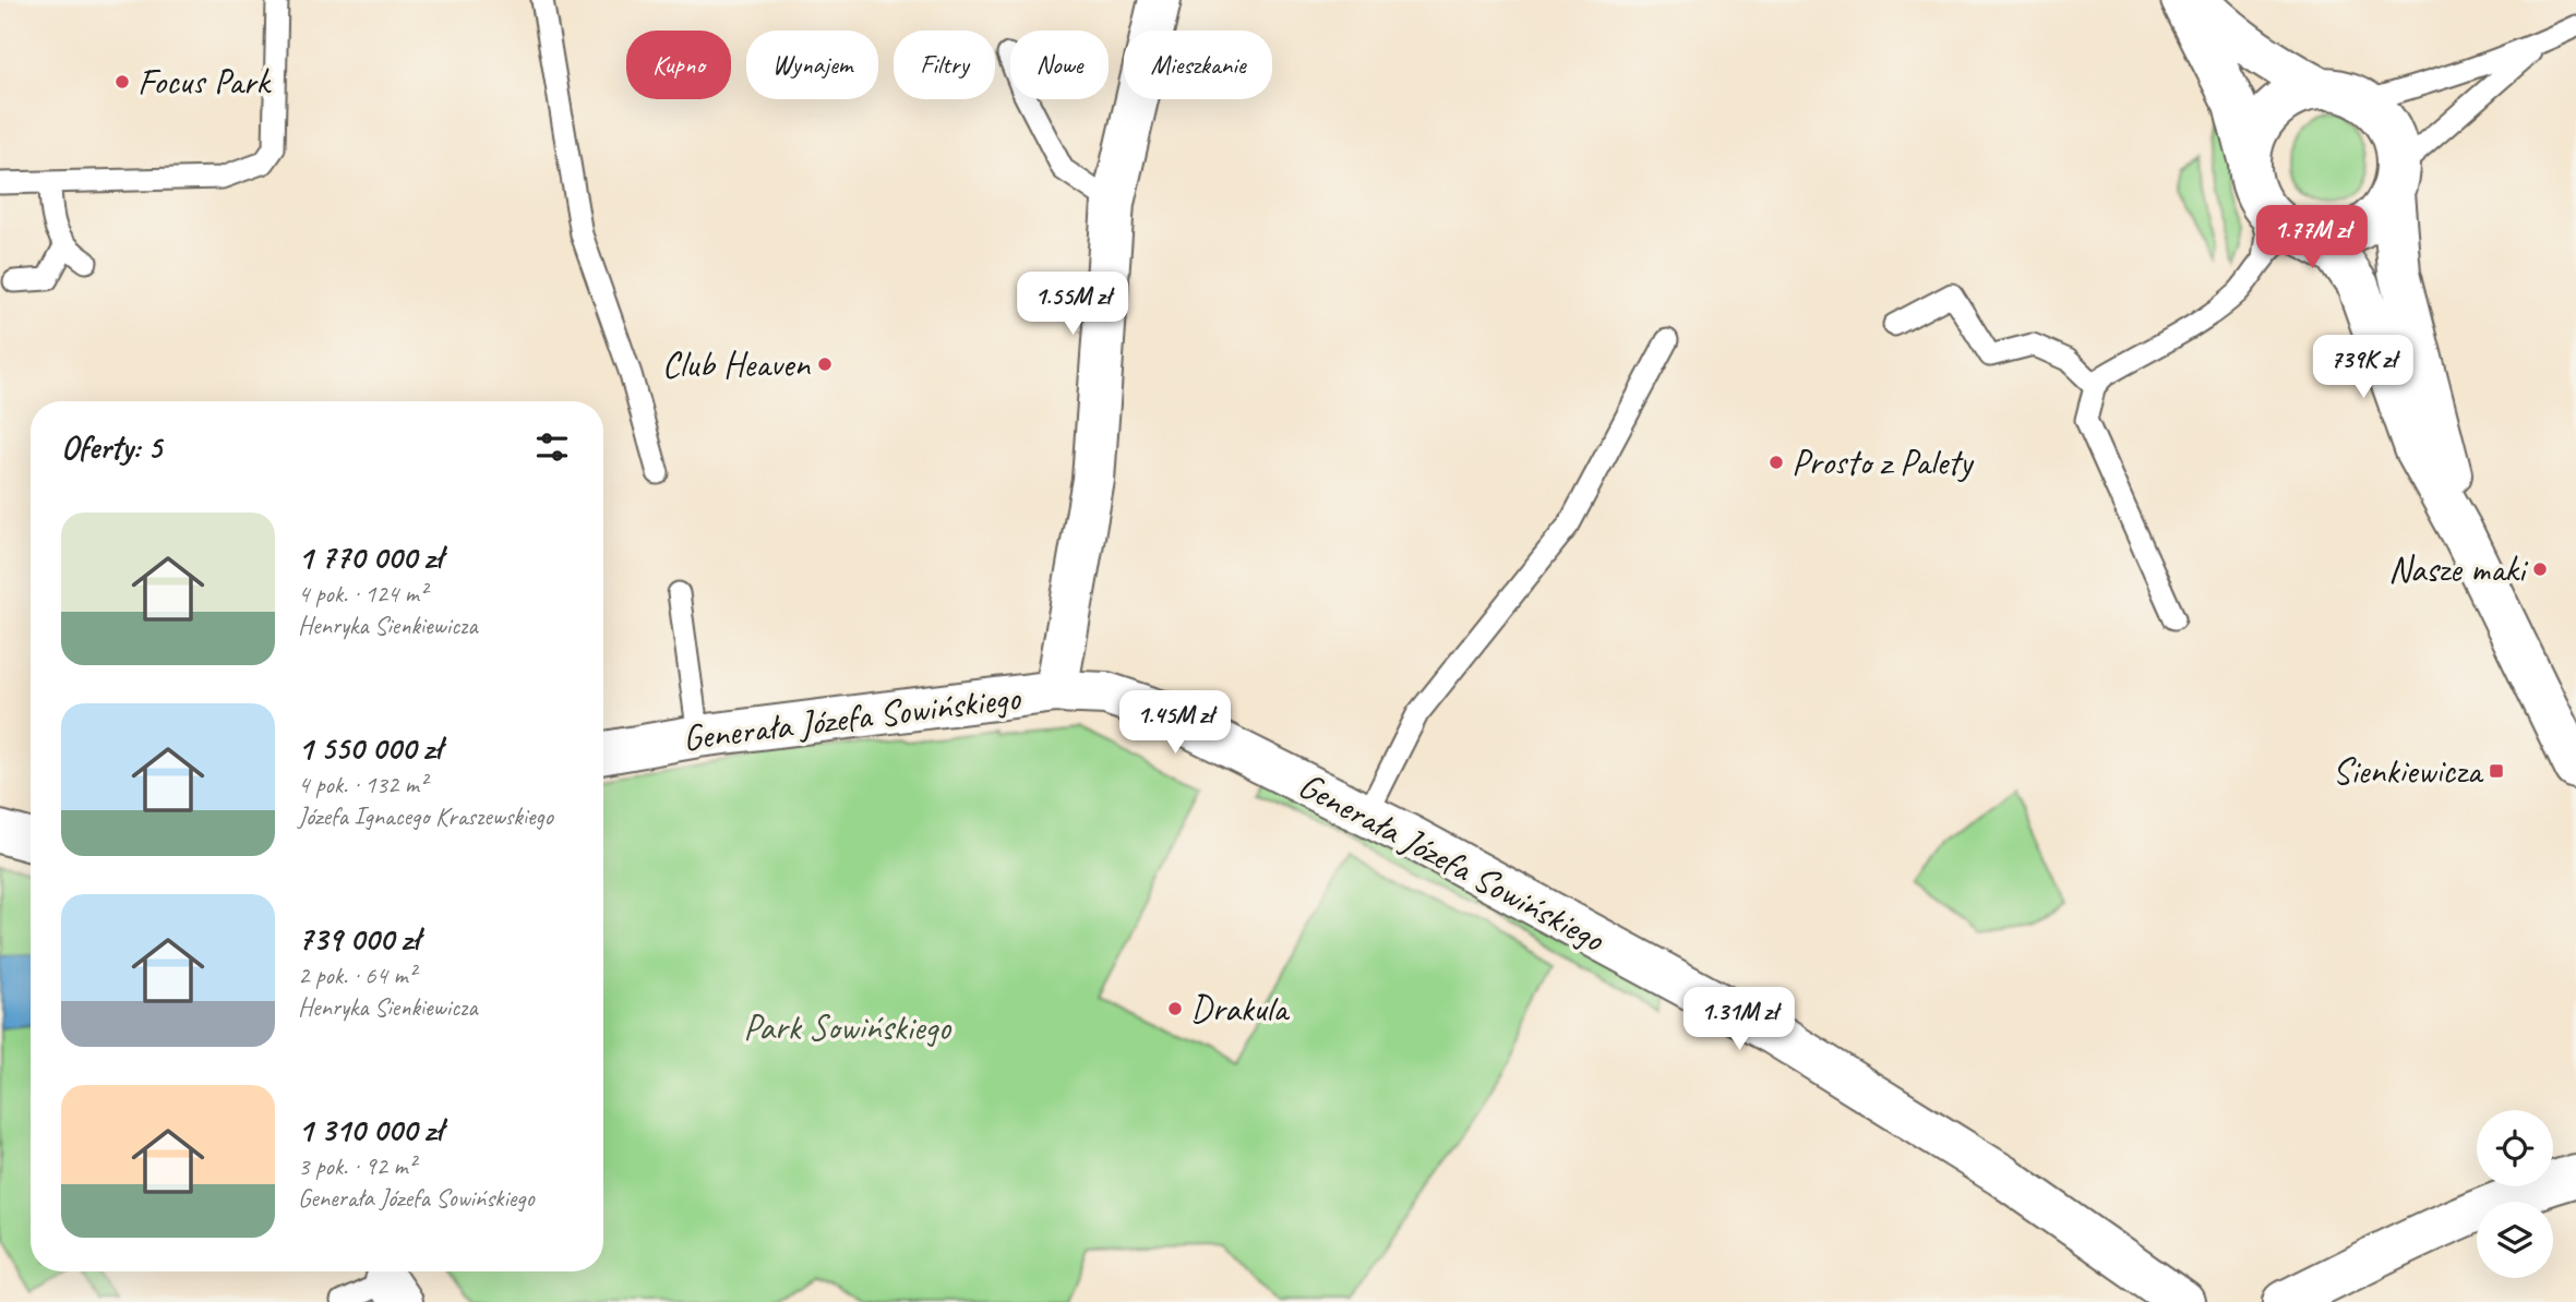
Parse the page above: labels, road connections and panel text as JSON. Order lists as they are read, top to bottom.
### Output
{
  "streets": {
    "street": ["Generała Józefa Sowińskiego"]
  },
  "parks": ["Park Sowińskiego"],
  "places": {
    "other": [
      "Focus Park",
      "Club Heaven",
      "Prosto z Palety",
      "Nasze maki",
      "Drakula"
    ],
    "transit": ["Sienkiewicza"]
  },
  "page": {
    "chip": [
      "Kupno",
      "Wynajem",
      "Filtry",
      "Nowe",
      "Mieszkanie"
    ],
    "price": [
      "1.77M zł",
      "1.55M zł",
      "739K zł",
      "1.45M zł",
      "1.31M zł"
    ],
    "heading": "Oferty: 5",
    "list": [
      {
        "name": "1 770 000 zł",
        "note": "4 pok. · 124 m² · Henryka Sienkiewicza"
      },
      {
        "name": "1 550 000 zł",
        "note": "4 pok. · 132 m² · Józefa Ignacego Kraszewskiego"
      },
      {
        "name": "739 000 zł",
        "note": "2 pok. · 64 m² · Henryka Sienkiewicza"
      },
      {
        "name": "1 310 000 zł",
        "note": "3 pok. · 92 m² · Generała Józefa Sowińskiego"
      }
    ]
  }
}
